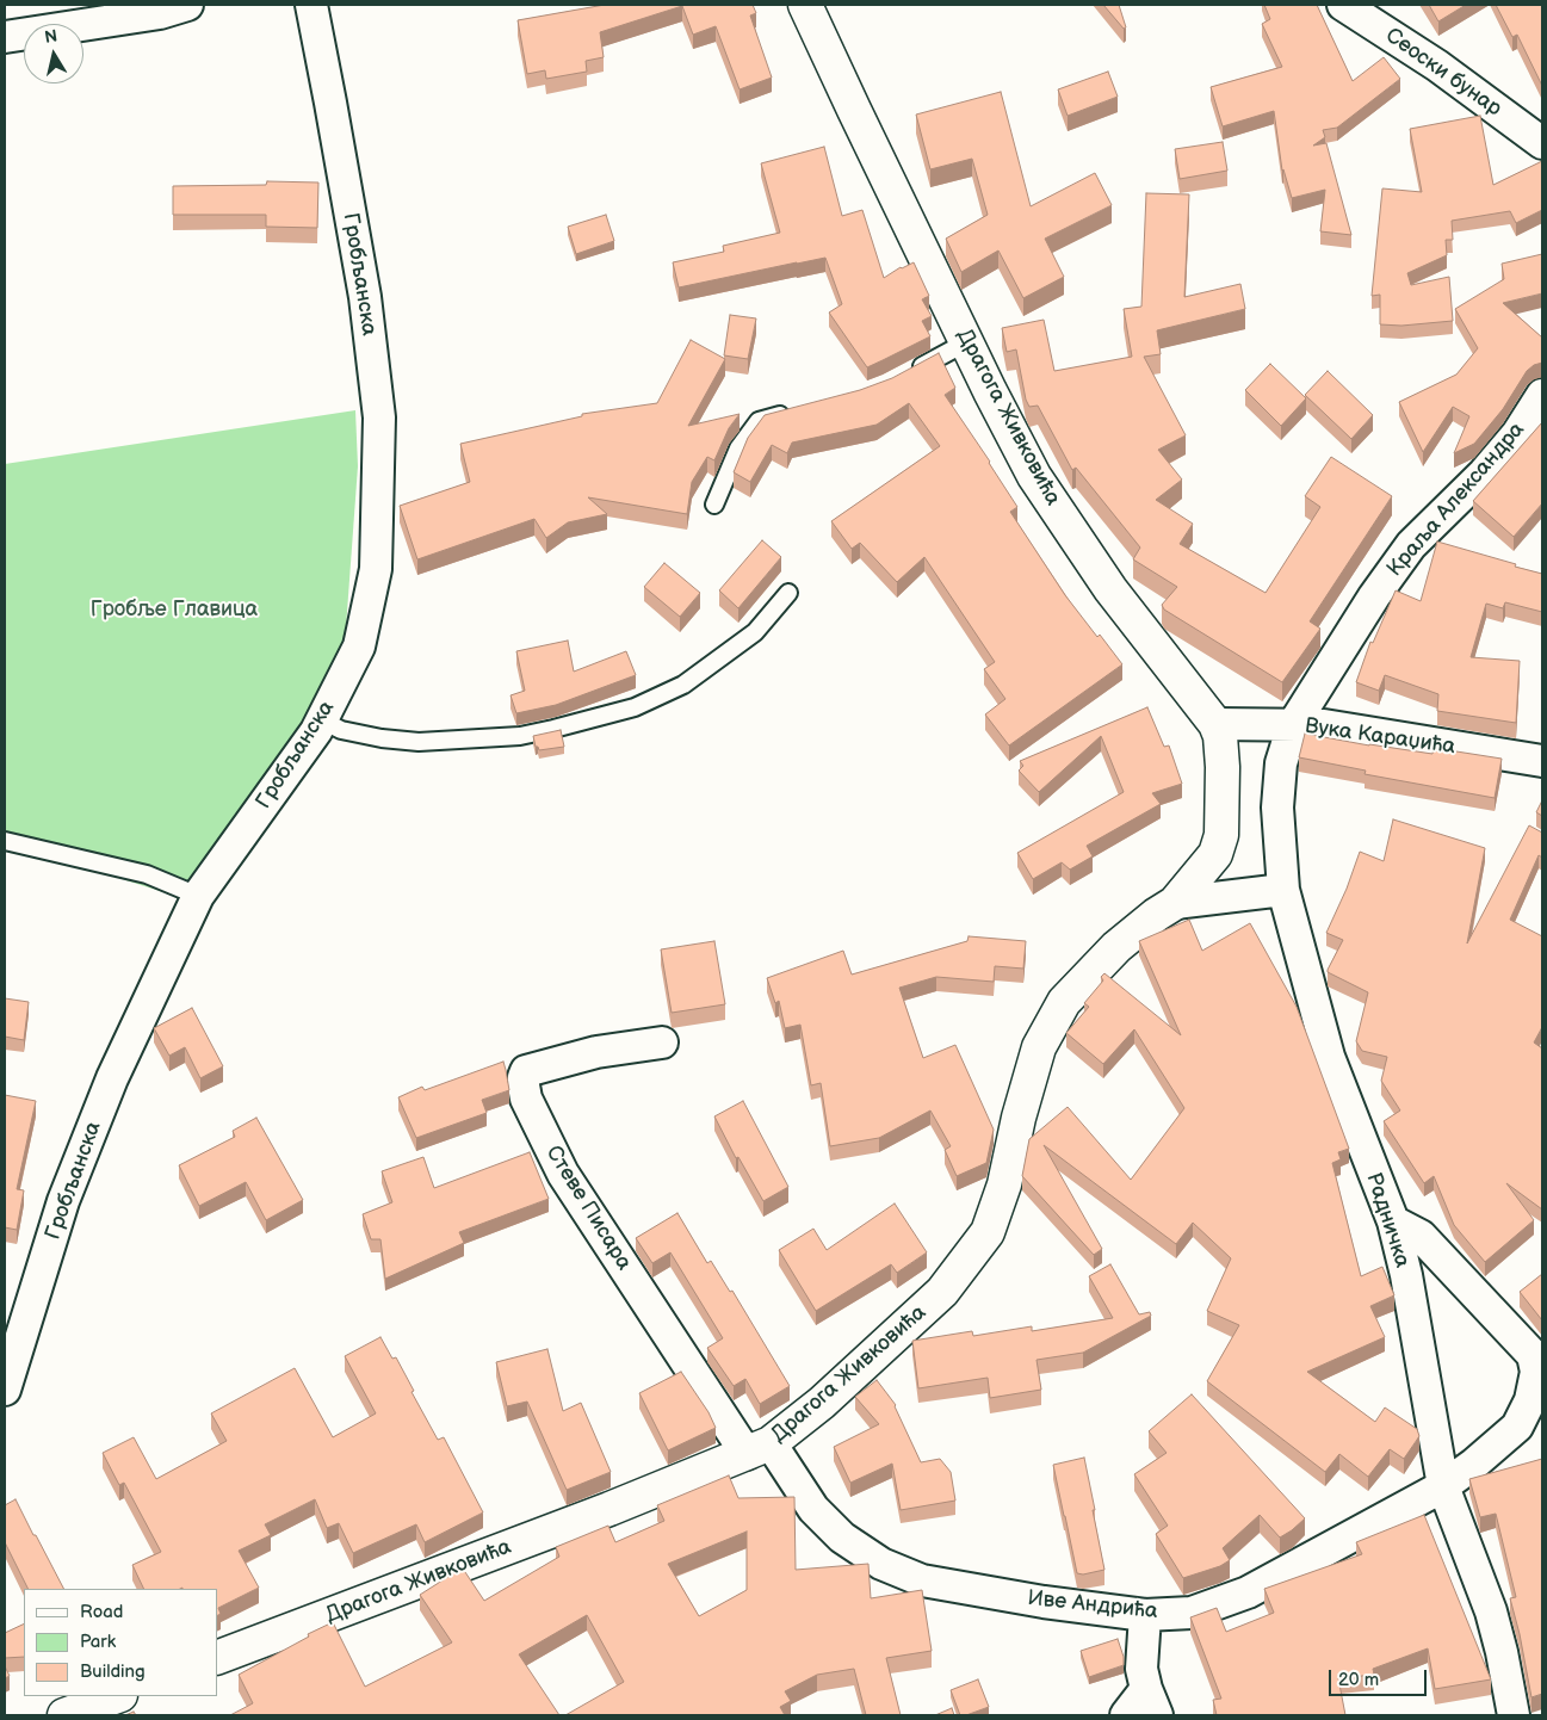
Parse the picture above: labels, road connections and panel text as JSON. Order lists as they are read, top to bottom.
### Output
{
  "streets": {
    "street": [
      "Сеоски бунар",
      "Гробљанска",
      "Драгога Живковића",
      "Краља Александра",
      "Вука Караџића",
      "Стеве Писара",
      "Радничка",
      "Иве Андрића"
    ]
  },
  "crossings": [
    ["Драгога Живковића", "Вука Караџића"],
    ["Драгога Живковића", "Стеве Писара"],
    ["Драгога Живковића", "Радничка"],
    ["Драгога Живковића", "Иве Андрића"],
    ["Краља Александра", "Вука Караџића"],
    ["Краља Александра", "Радничка"],
    ["Вука Караџића", "Радничка"],
    ["Стеве Писара", "Иве Андрића"],
    ["Радничка", "Иве Андрића"]
  ],
  "parks": ["Гробље Главица"],
  "legend": ["Road", "Park", "Building"],
  "scale_bar": "20 m",
  "north": "top"
}
